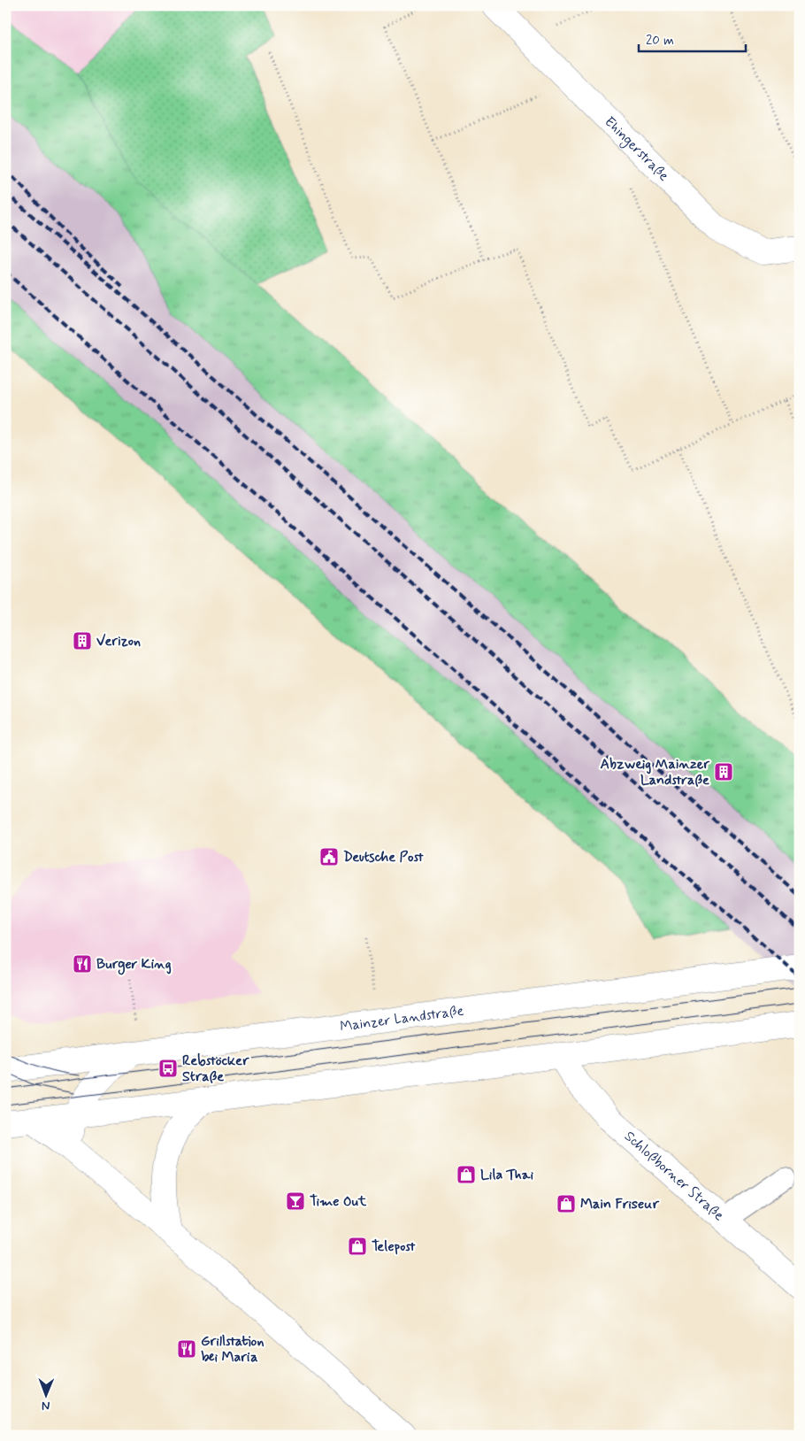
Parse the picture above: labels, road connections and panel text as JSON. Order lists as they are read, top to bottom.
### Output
{
  "streets": {
    "main road": ["Ehingerstraße", "Mainzer Landstraße", "Schloßborner Straße"]
  },
  "places": {
    "building": ["Verizon", "Abzweig Mainzer Landstraße"],
    "public building": ["Deutsche Post"],
    "restaurant": ["Burger King", "Grillstation bei Maria"],
    "bus stop": ["Rebstöcker Straße"],
    "shop": ["Lila Thai", "Main Friseur", "Telepost"],
    "bar": ["Time Out"]
  },
  "scale_bar": "20 m",
  "north": "bottom"
}
